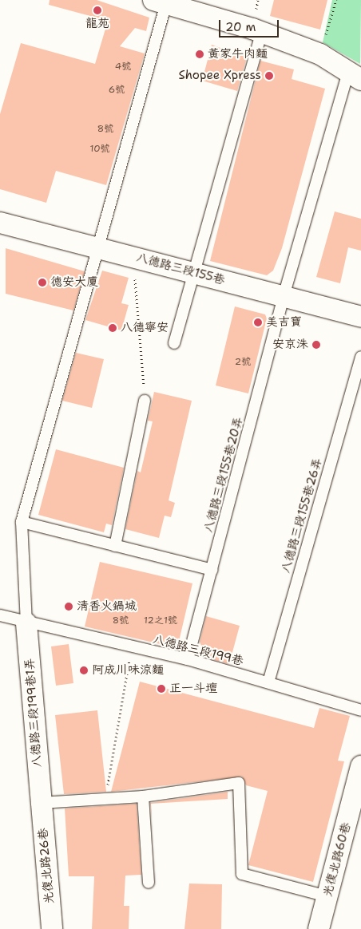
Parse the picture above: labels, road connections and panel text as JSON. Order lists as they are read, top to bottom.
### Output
{
  "streets": {
    "street": [
      "八德路三段155巷",
      "八德路三段199巷1弄",
      "光復北路60巷",
      "光復北路26巷"
    ],
    "lane": ["八德路三段155巷20弄", "八德路三段155巷26弄", "八德路三段199巷"]
  },
  "crossings": [
    ["八德路三段155巷", "八德路三段155巷20弄"],
    ["八德路三段155巷20弄", "八德路三段199巷"],
    ["八德路三段155巷26弄", "八德路三段199巷"],
    ["八德路三段199巷", "八德路三段199巷1弄"],
    ["八德路三段199巷1弄", "光復北路26巷"]
  ],
  "places": [
    "龍苑",
    "黃家牛肉麵",
    "Shopee Xpress",
    "德安大廈",
    "美吉寶",
    "八德寧安",
    "安京洙",
    "清香火鍋城",
    "阿成川味涼麵",
    "正一斗壇"
  ],
  "house_numbers": [
    "4號",
    "6號",
    "8號",
    "10號",
    "2號",
    "8號",
    "12之1號"
  ],
  "scale_bar": "20 m"
}
